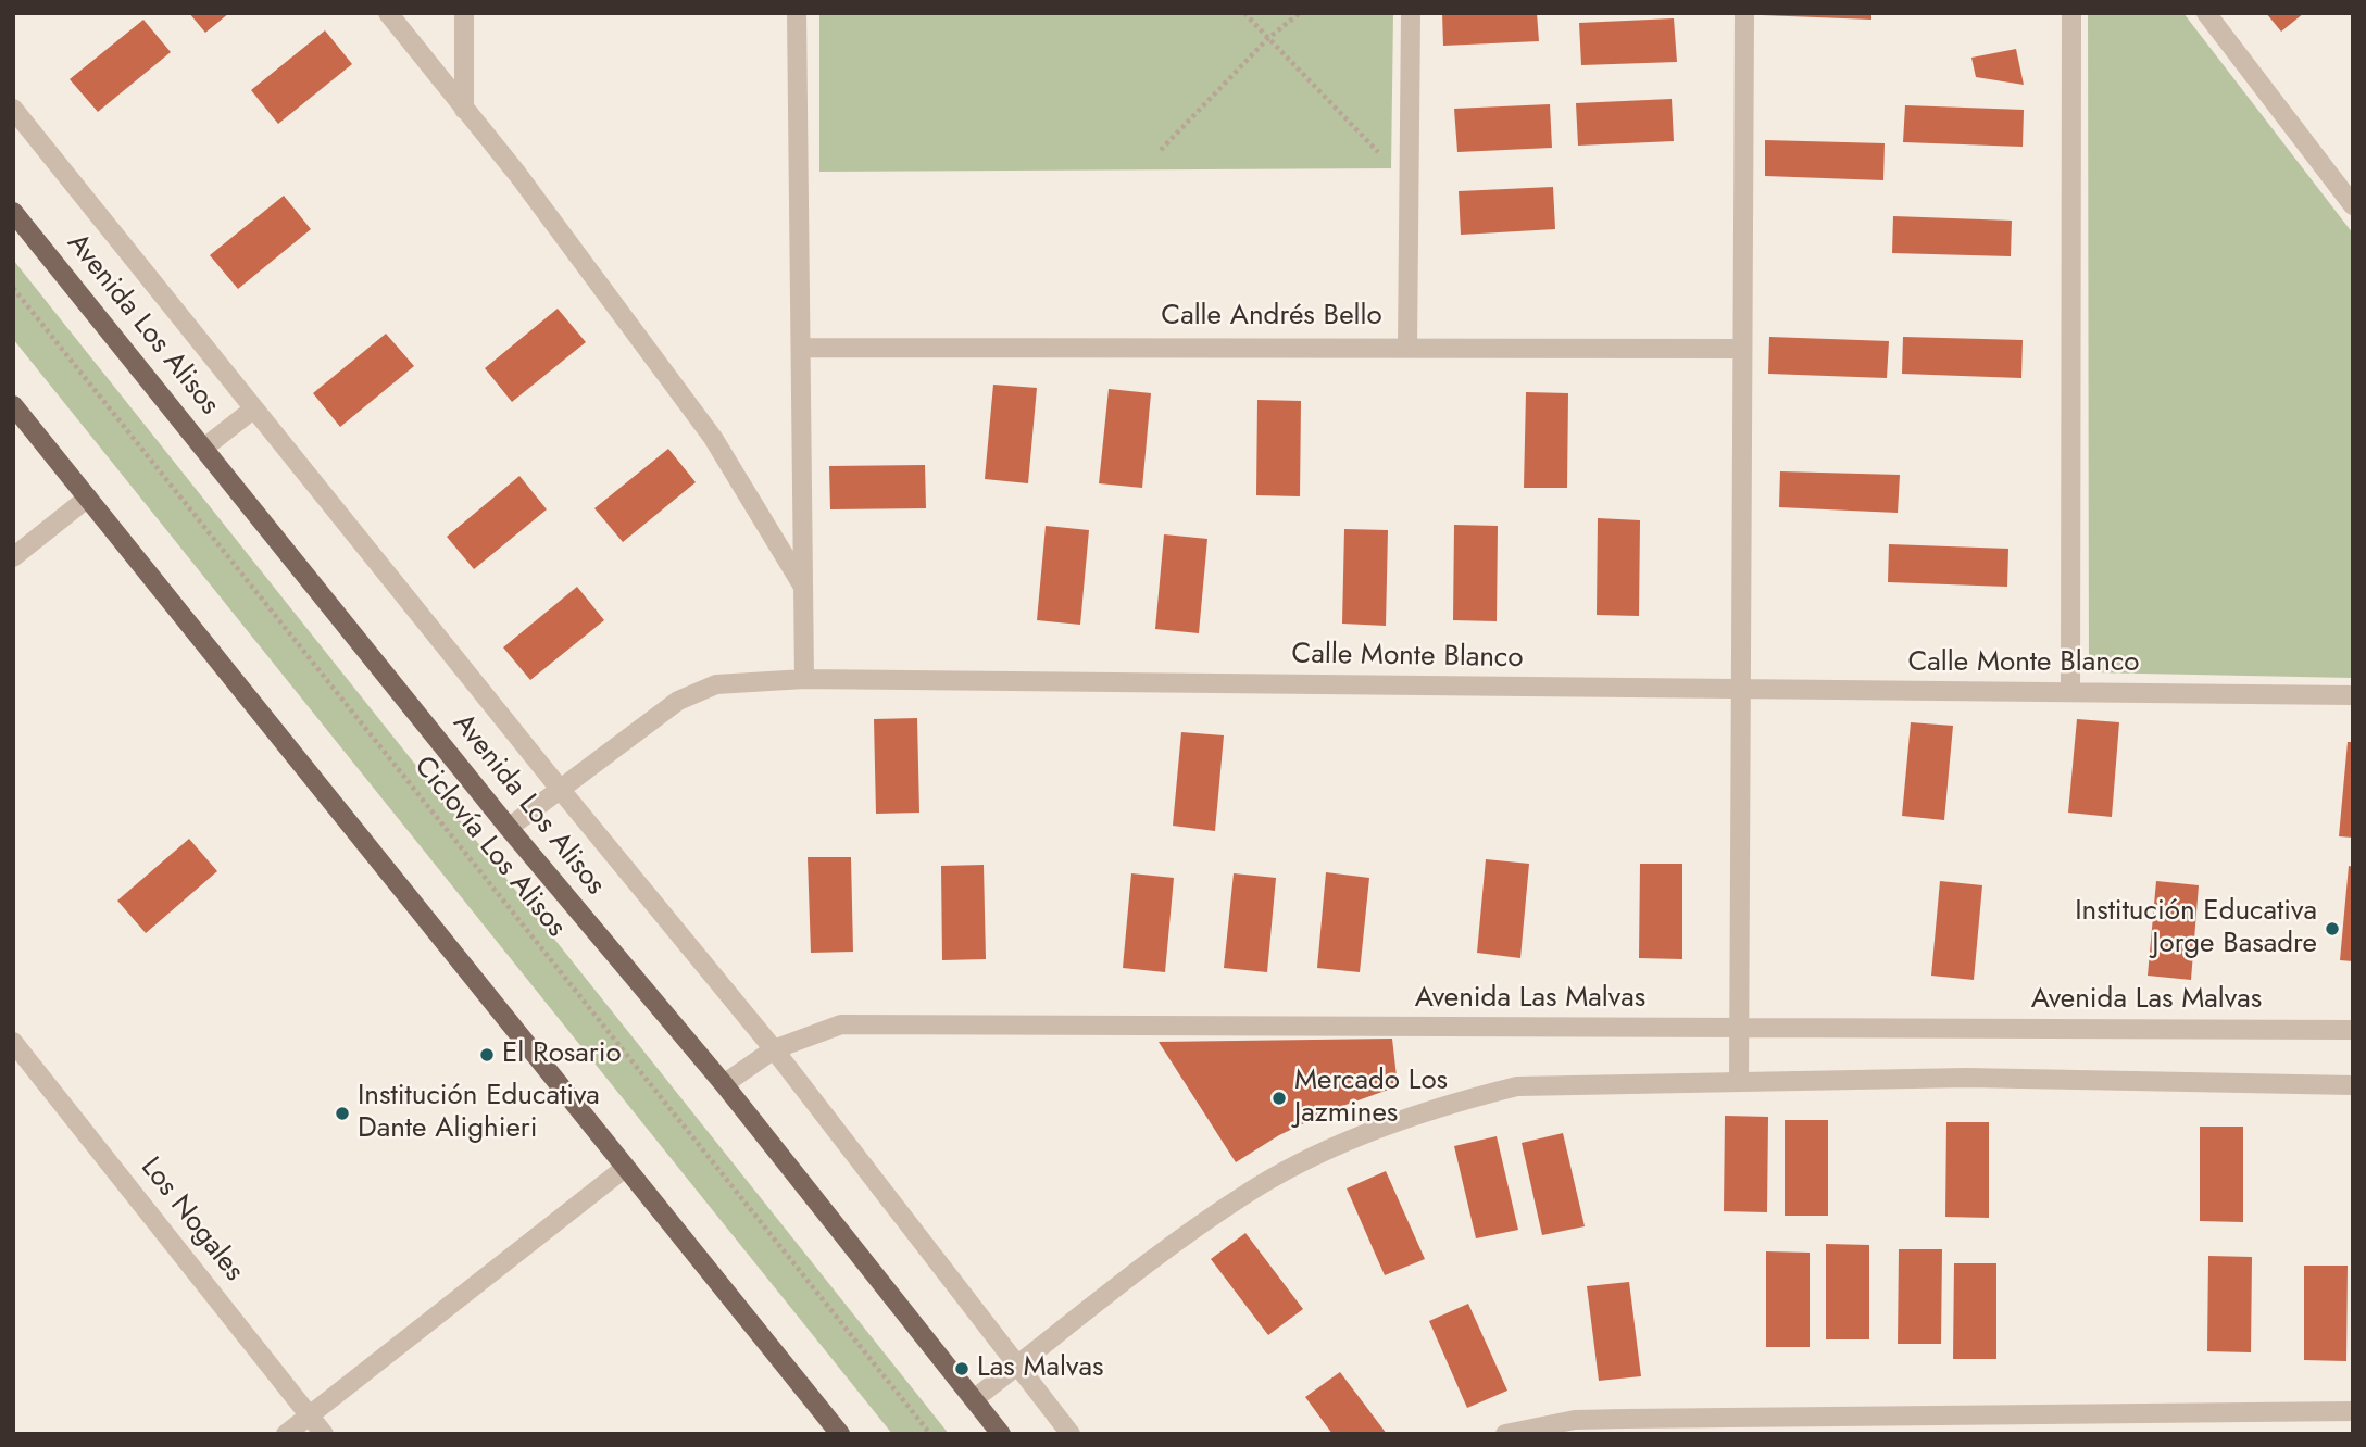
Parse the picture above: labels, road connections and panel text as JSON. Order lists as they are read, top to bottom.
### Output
{
  "streets": {
    "main road": ["Avenida Los Alisos"],
    "street": [
      "Calle Andrés Bello",
      "Calle Monte Blanco",
      "Avenida Las Malvas",
      "Los Nogales"
    ],
    "path": ["Ciclovía Los Alisos"]
  },
  "crossings": [
    ["Avenida Los Alisos", "Calle Monte Blanco"],
    ["Avenida Los Alisos", "Avenida Las Malvas"]
  ],
  "places": [
    "Institución Educativa Jorge Basadre",
    "El Rosario",
    "Mercado Los Jazmines",
    "Institución Educativa Dante Alighieri",
    "Las Malvas"
  ]
}
